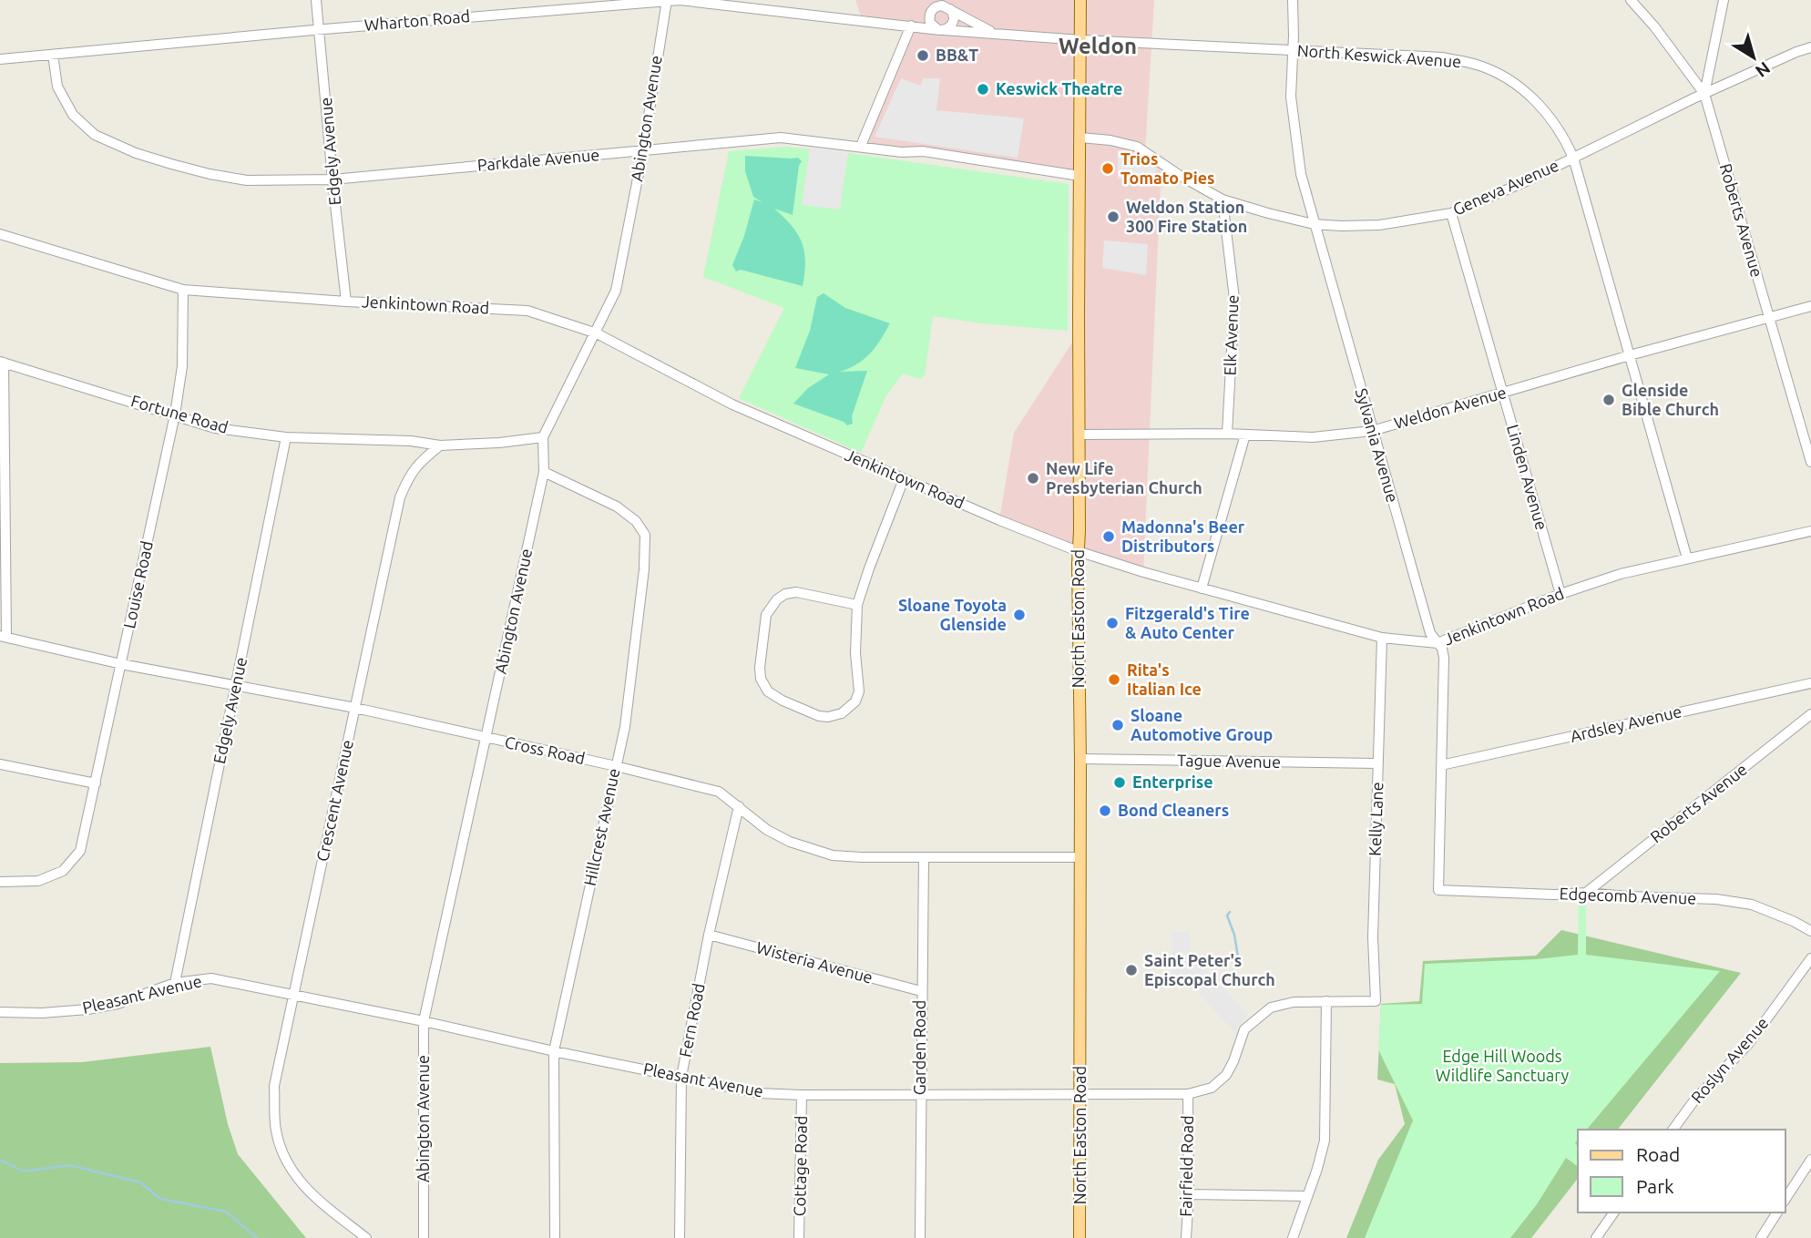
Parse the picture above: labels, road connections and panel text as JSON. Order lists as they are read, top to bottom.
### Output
{
  "streets": {
    "main road": ["North Easton Road"],
    "street": [
      "Wharton Road",
      "North Keswick Avenue",
      "Abington Avenue",
      "Edgely Avenue",
      "Parkdale Avenue",
      "Geneva Avenue",
      "Roberts Avenue",
      "Jenkintown Road",
      "Elk Avenue",
      "Weldon Avenue",
      "Fortune Road",
      "Sylvania Avenue",
      "Linden Avenue",
      "Louise Road",
      "Ardsley Avenue",
      "Cross Road",
      "Tague Avenue",
      "Crescent Avenue",
      "Kelly Lane",
      "Hillcrest Avenue",
      "Edgecomb Avenue",
      "Wisteria Avenue",
      "Pleasant Avenue",
      "Fern Road",
      "Garden Road",
      "Roslyn Avenue",
      "Cottage Road",
      "Fairfield Road"
    ]
  },
  "crossings": [
    ["Wharton Road", "North Keswick Avenue"],
    ["Wharton Road", "Abington Avenue"],
    ["Wharton Road", "Edgely Avenue"],
    ["Wharton Road", "Parkdale Avenue"],
    ["North Keswick Avenue", "Geneva Avenue"],
    ["North Keswick Avenue", "Jenkintown Road"],
    ["North Keswick Avenue", "Weldon Avenue"],
    ["North Keswick Avenue", "Sylvania Avenue"],
    ["North Keswick Avenue", "North Easton Road"],
    ["Abington Avenue", "Parkdale Avenue"],
    ["Abington Avenue", "Jenkintown Road"],
    ["Abington Avenue", "Cross Road"],
    ["Abington Avenue", "Hillcrest Avenue"],
    ["Abington Avenue", "Pleasant Avenue"],
    ["Edgely Avenue", "Parkdale Avenue"],
    ["Edgely Avenue", "Jenkintown Road"],
    ["Edgely Avenue", "Fortune Road"],
    ["Edgely Avenue", "Cross Road"],
    ["Edgely Avenue", "Pleasant Avenue"],
    ["Parkdale Avenue", "North Easton Road"],
    ["Geneva Avenue", "Roberts Avenue"],
    ["Geneva Avenue", "Elk Avenue"],
    ["Geneva Avenue", "Sylvania Avenue"],
    ["Geneva Avenue", "Linden Avenue"],
    ["Geneva Avenue", "North Easton Road"],
    ["Roberts Avenue", "Weldon Avenue"],
    ["Roberts Avenue", "Edgecomb Avenue"],
    ["Jenkintown Road", "Sylvania Avenue"],
    ["Jenkintown Road", "Linden Avenue"],
    ["Jenkintown Road", "Louise Road"],
    ["Jenkintown Road", "North Easton Road"],
    ["Jenkintown Road", "Kelly Lane"],
    ["Elk Avenue", "Weldon Avenue"],
    ["Weldon Avenue", "Sylvania Avenue"],
    ["Weldon Avenue", "Linden Avenue"],
    ["Weldon Avenue", "North Easton Road"],
    ["Fortune Road", "Louise Road"],
    ["Fortune Road", "Crescent Avenue"],
    ["Sylvania Avenue", "Ardsley Avenue"],
    ["Sylvania Avenue", "Edgecomb Avenue"],
    ["Louise Road", "Cross Road"],
    ["North Easton Road", "Cross Road"],
    ["North Easton Road", "Tague Avenue"],
    ["North Easton Road", "Pleasant Avenue"],
    ["Cross Road", "Crescent Avenue"],
    ["Cross Road", "Hillcrest Avenue"],
    ["Cross Road", "Fern Road"],
    ["Cross Road", "Garden Road"],
    ["Tague Avenue", "Kelly Lane"],
    ["Crescent Avenue", "Pleasant Avenue"],
    ["Kelly Lane", "Pleasant Avenue"],
    ["Hillcrest Avenue", "Pleasant Avenue"],
    ["Wisteria Avenue", "Fern Road"],
    ["Wisteria Avenue", "Garden Road"],
    ["Pleasant Avenue", "Fern Road"],
    ["Pleasant Avenue", "Garden Road"],
    ["Pleasant Avenue", "Cottage Road"],
    ["Pleasant Avenue", "Fairfield Road"]
  ],
  "districts": ["Weldon"],
  "parks": ["Edge Hill Woods Wildlife Sanctuary"],
  "places": [
    "BB&T",
    "Keswick Theatre",
    "Trios Tomato Pies",
    "Weldon Station 300 Fire Station",
    "Glenside Bible Church",
    "New Life Presbyterian Church",
    "Madonna's Beer Distributors",
    "Sloane Toyota Glenside",
    "Fitzgerald's Tire & Auto Center",
    "Rita's Italian Ice",
    "Sloane Automotive Group",
    "Enterprise",
    "Bond Cleaners",
    "Saint Peter's Episcopal Church"
  ],
  "legend": ["Road", "Park"],
  "north": "bottom right"
}
